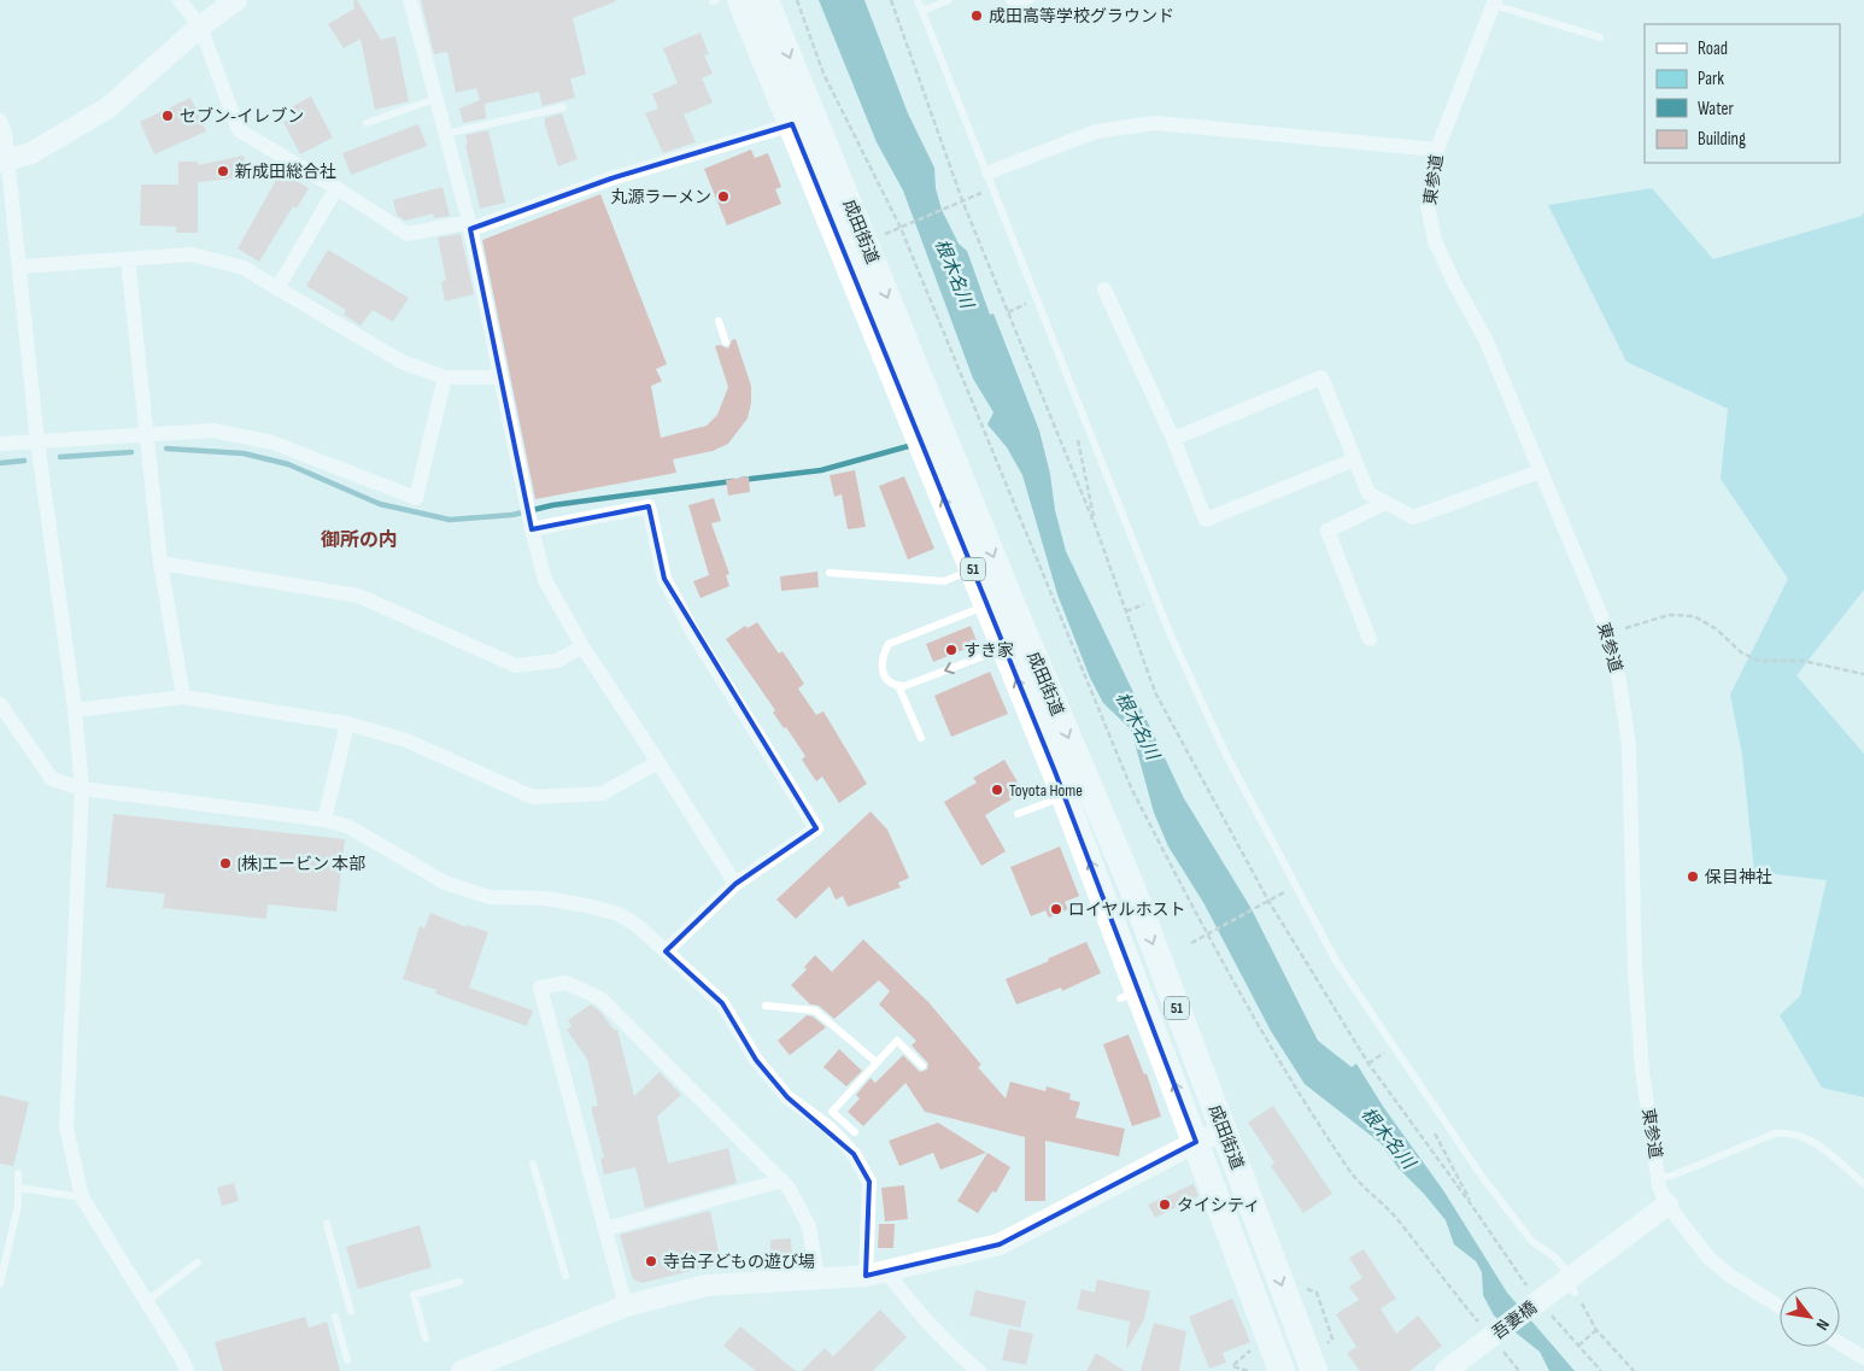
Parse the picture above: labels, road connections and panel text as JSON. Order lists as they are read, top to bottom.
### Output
{
  "streets": {
    "highway": ["成田街道", "51"],
    "street": ["東参道", "吾妻橋"]
  },
  "districts": ["御所の内"],
  "water": ["根木名川"],
  "places": [
    "成田高等学校グラウンド",
    "セブン-イレブン",
    "新成田総合社",
    "丸源ラーメン",
    "すき家",
    "Toyota Home",
    "(株)エービン 本部",
    "保目神社",
    "ロイヤルホスト",
    "タイシティ",
    "寺台子どもの遊び場"
  ],
  "legend": [
    "Road",
    "Park",
    "Water",
    "Building"
  ],
  "north": "bottom right"
}
